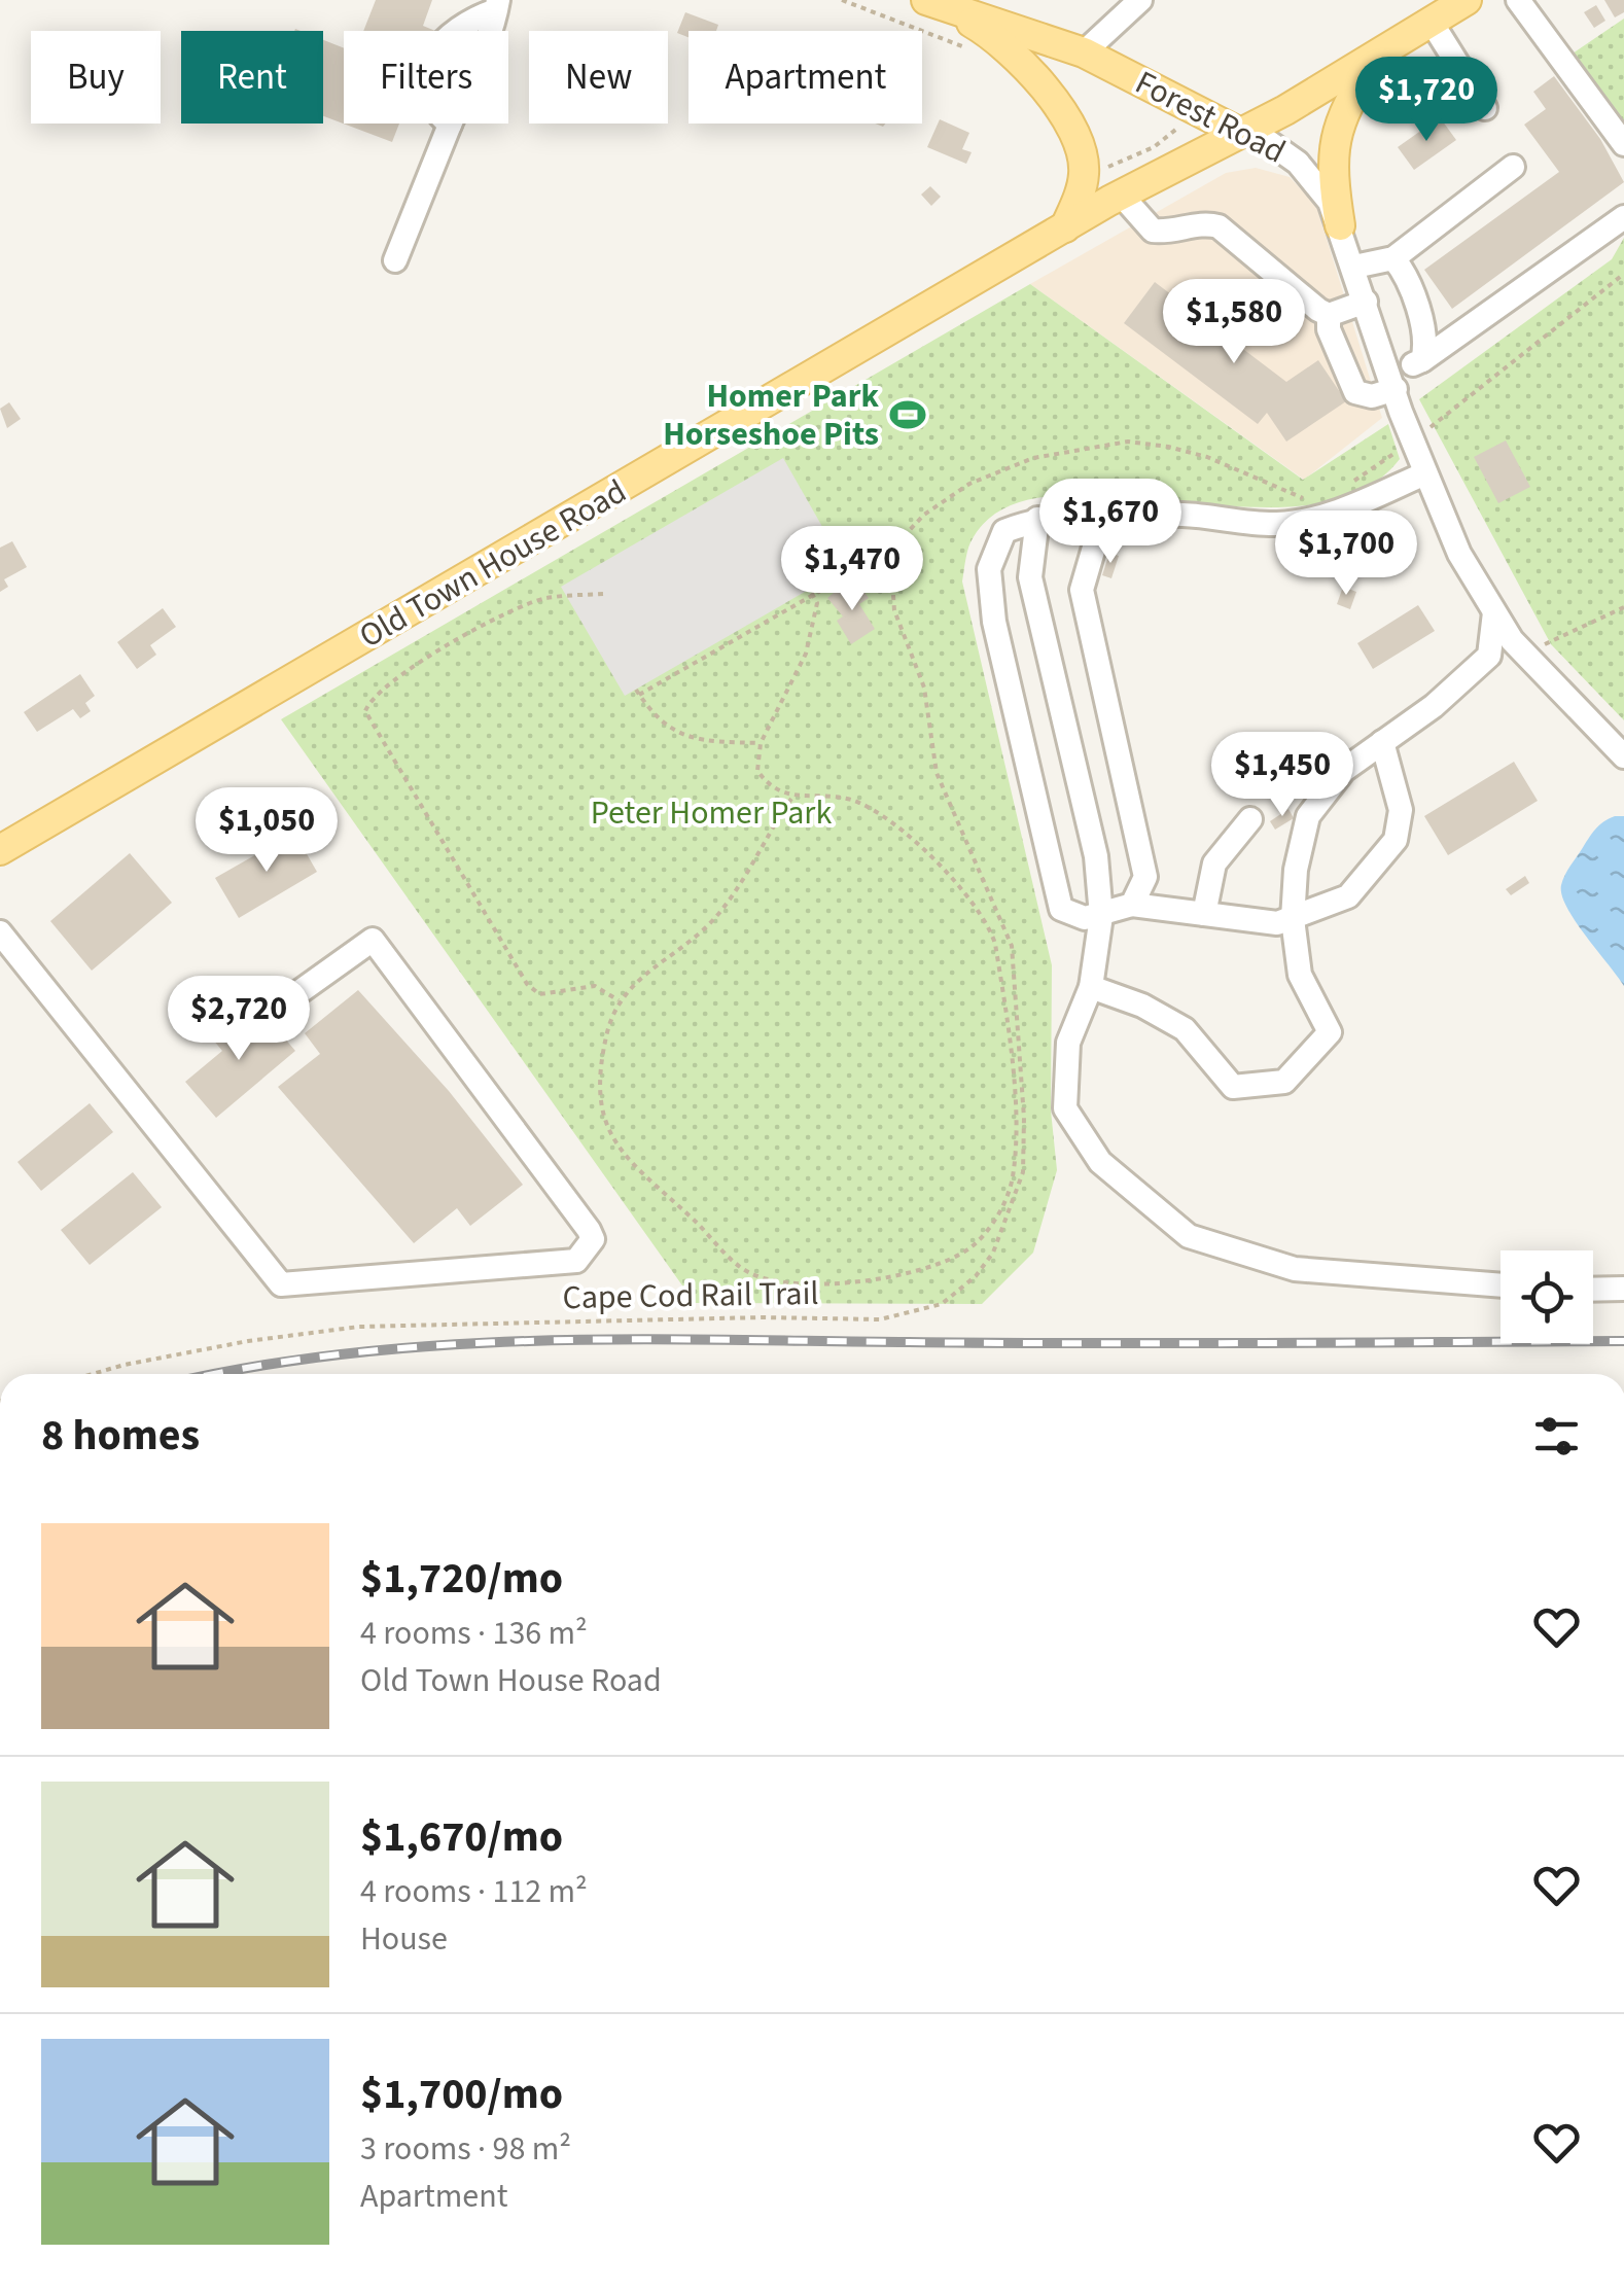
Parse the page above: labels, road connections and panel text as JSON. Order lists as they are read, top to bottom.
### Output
{
  "streets": {
    "main road": ["Forest Road", "Old Town House Road"],
    "path": ["Cape Cod Rail Trail"]
  },
  "crossings": [
    ["Forest Road", "Old Town House Road"]
  ],
  "parks": ["Peter Homer Park"],
  "places": {
    "sports": ["Homer Park Horseshoe Pits"]
  },
  "page": {
    "chip": [
      "Buy",
      "Rent",
      "Filters",
      "New",
      "Apartment"
    ],
    "price": [
      "$1,720",
      "$1,580",
      "$1,670",
      "$1,700",
      "$1,470",
      "$1,450",
      "$1,050",
      "$2,720"
    ],
    "heading": "8 homes",
    "list": [
      {
        "name": "$1,720/mo",
        "note": "4 rooms · 136 m² · Old Town House Road"
      },
      {
        "name": "$1,670/mo",
        "note": "4 rooms · 112 m² · House"
      },
      {
        "name": "$1,700/mo",
        "note": "3 rooms · 98 m² · Apartment"
      }
    ]
  }
}
